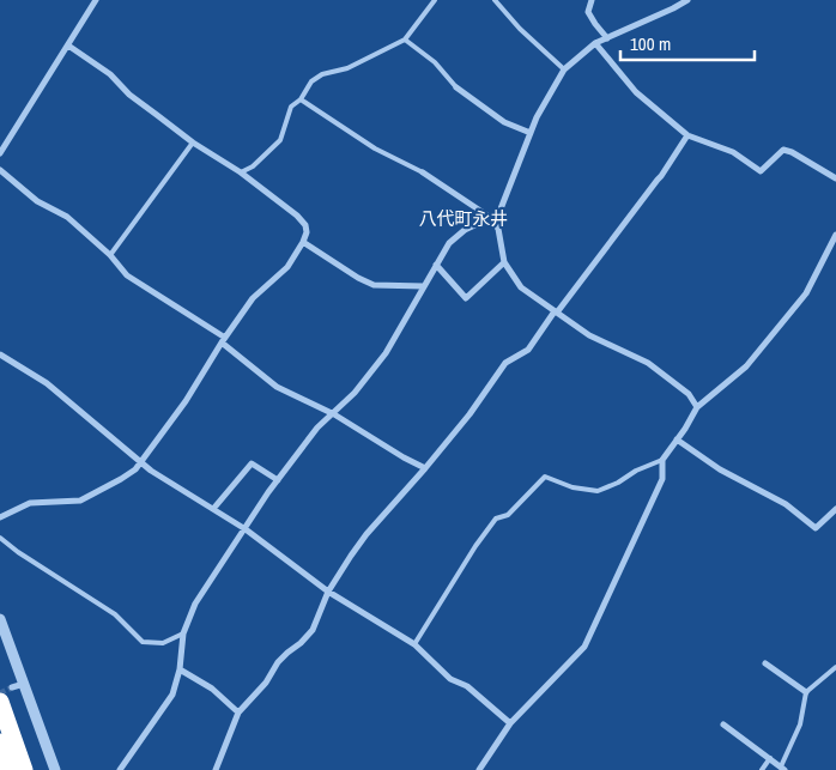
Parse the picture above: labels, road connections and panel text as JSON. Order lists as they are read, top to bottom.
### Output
{
  "districts": ["八代町永井"],
  "scale_bar": "100 m"
}
